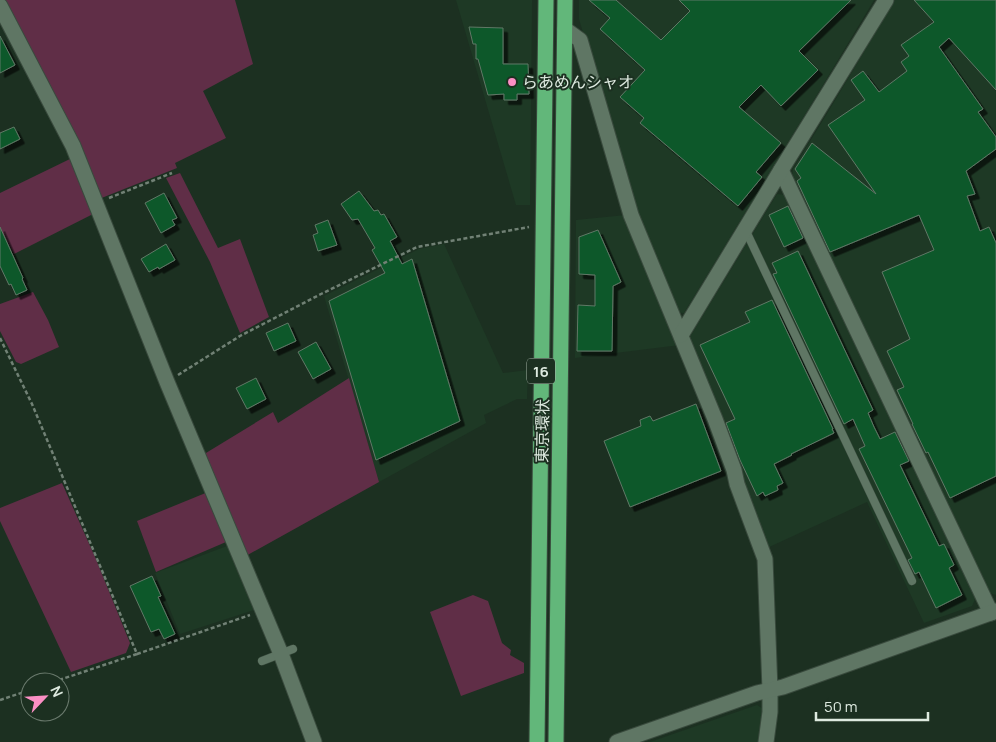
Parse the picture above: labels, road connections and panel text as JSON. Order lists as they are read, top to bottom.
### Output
{
  "streets": {
    "highway": ["16", "東京環状"]
  },
  "places": ["らあめんシャオ"],
  "scale_bar": "50 m",
  "north": "top right"
}
